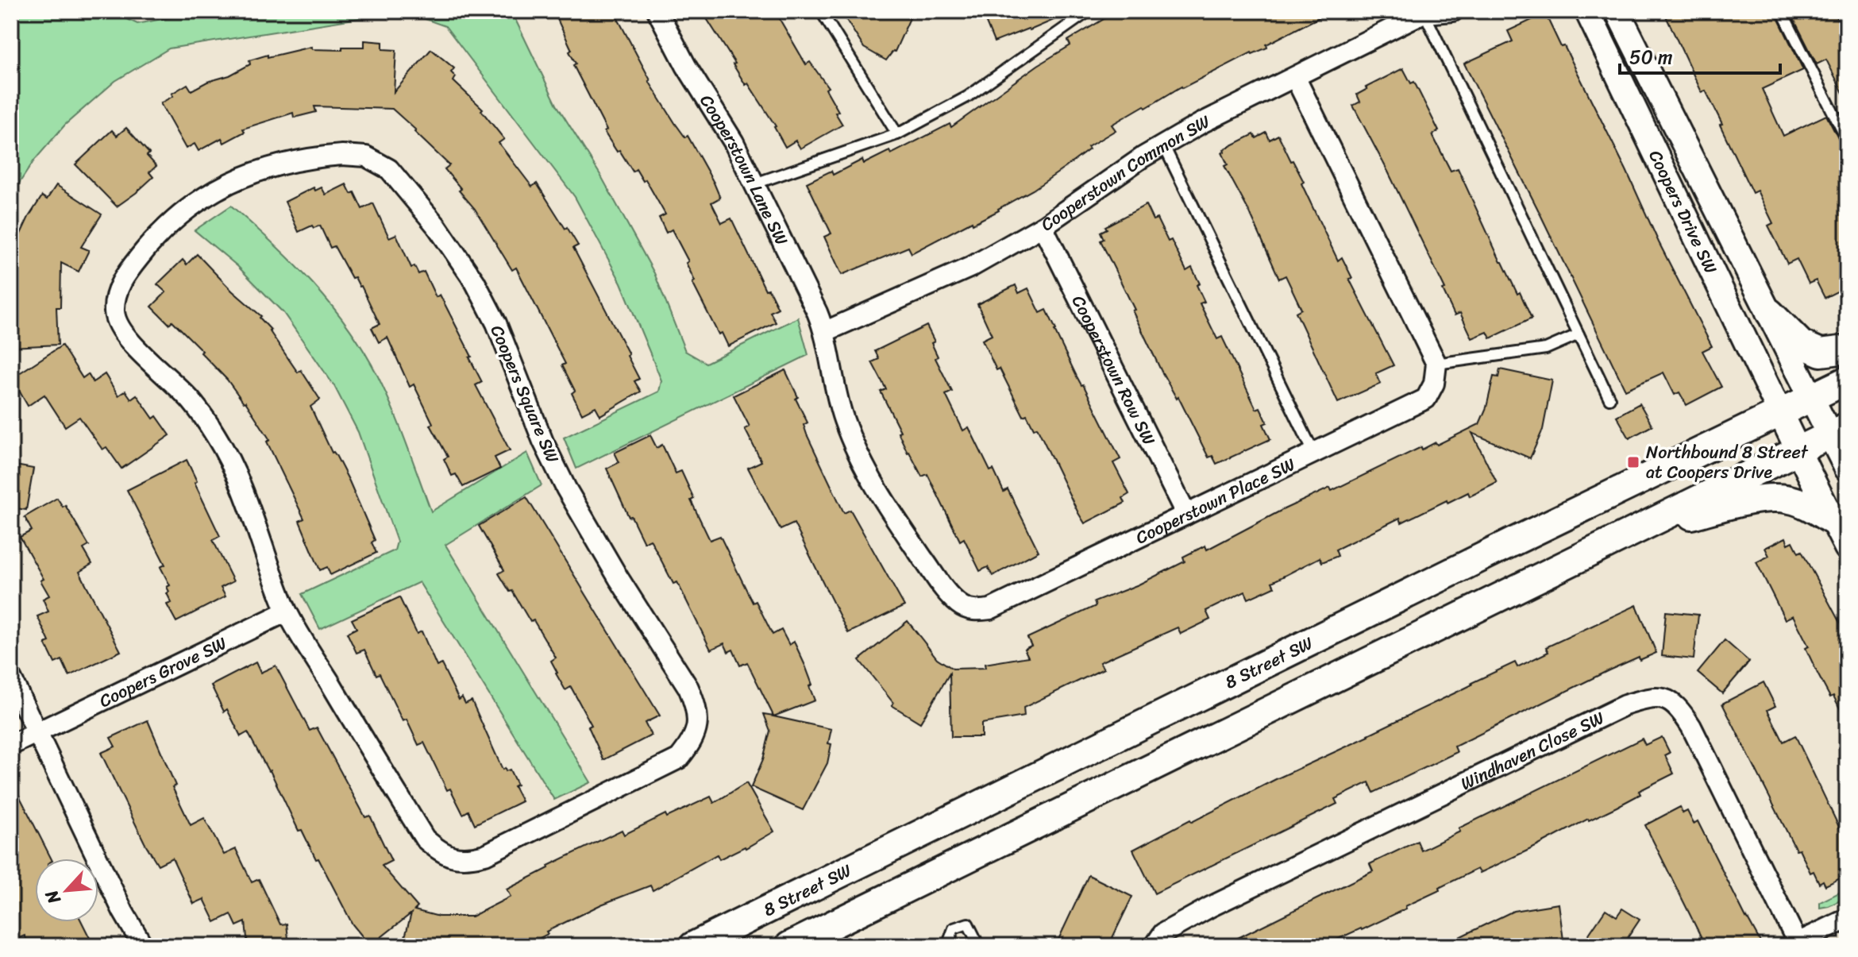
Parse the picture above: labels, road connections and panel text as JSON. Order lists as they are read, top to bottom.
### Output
{
  "streets": {
    "main road": ["8 Street SW"],
    "street": [
      "Cooperstown Lane SW",
      "Cooperstown Common SW",
      "Coopers Drive SW",
      "Cooperstown Row SW",
      "Coopers Square SW",
      "Cooperstown Place SW",
      "Coopers Grove SW",
      "Windhaven Close SW"
    ]
  },
  "crossings": [
    ["Cooperstown Lane SW", "Cooperstown Common SW"],
    ["Cooperstown Lane SW", "Cooperstown Place SW"],
    ["Cooperstown Common SW", "Cooperstown Row SW"],
    ["Cooperstown Common SW", "Cooperstown Place SW"],
    ["Coopers Drive SW", "8 Street SW"],
    ["Cooperstown Row SW", "Cooperstown Place SW"],
    ["Coopers Square SW", "Coopers Grove SW"]
  ],
  "places": {
    "transit": ["Northbound 8 Street at Coopers Drive"]
  },
  "scale_bar": "50 m",
  "north": "bottom left"
}
